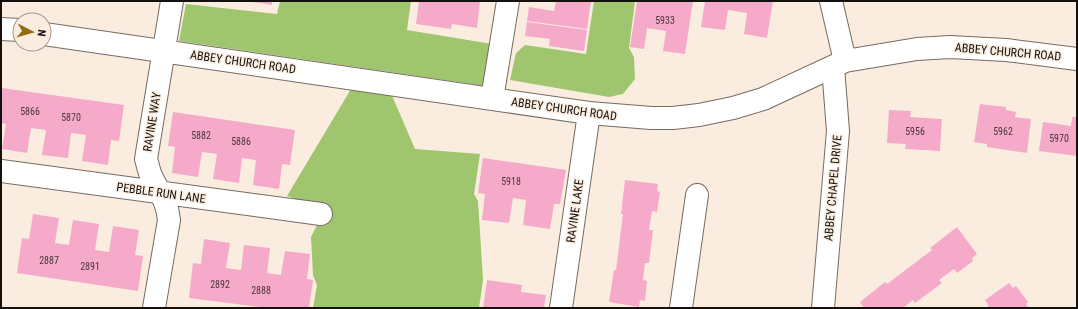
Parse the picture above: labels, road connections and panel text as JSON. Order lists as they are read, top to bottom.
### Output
{
  "streets": {
    "street": [
      "ABBEY CHURCH ROAD",
      "RAVINE WAY",
      "ABBEY CHAPEL DRIVE",
      "PEBBLE RUN LANE",
      "RAVINE LAKE"
    ]
  },
  "crossings": [
    ["ABBEY CHURCH ROAD", "RAVINE WAY"],
    ["ABBEY CHURCH ROAD", "ABBEY CHAPEL DRIVE"],
    ["ABBEY CHURCH ROAD", "RAVINE LAKE"],
    ["RAVINE WAY", "PEBBLE RUN LANE"]
  ],
  "house_numbers": [
    "5933",
    "5866",
    "5870",
    "5956",
    "5962",
    "5882",
    "5970",
    "5886",
    "5918",
    "2887",
    "2891",
    "2892",
    "2888"
  ],
  "north": "right"
}
